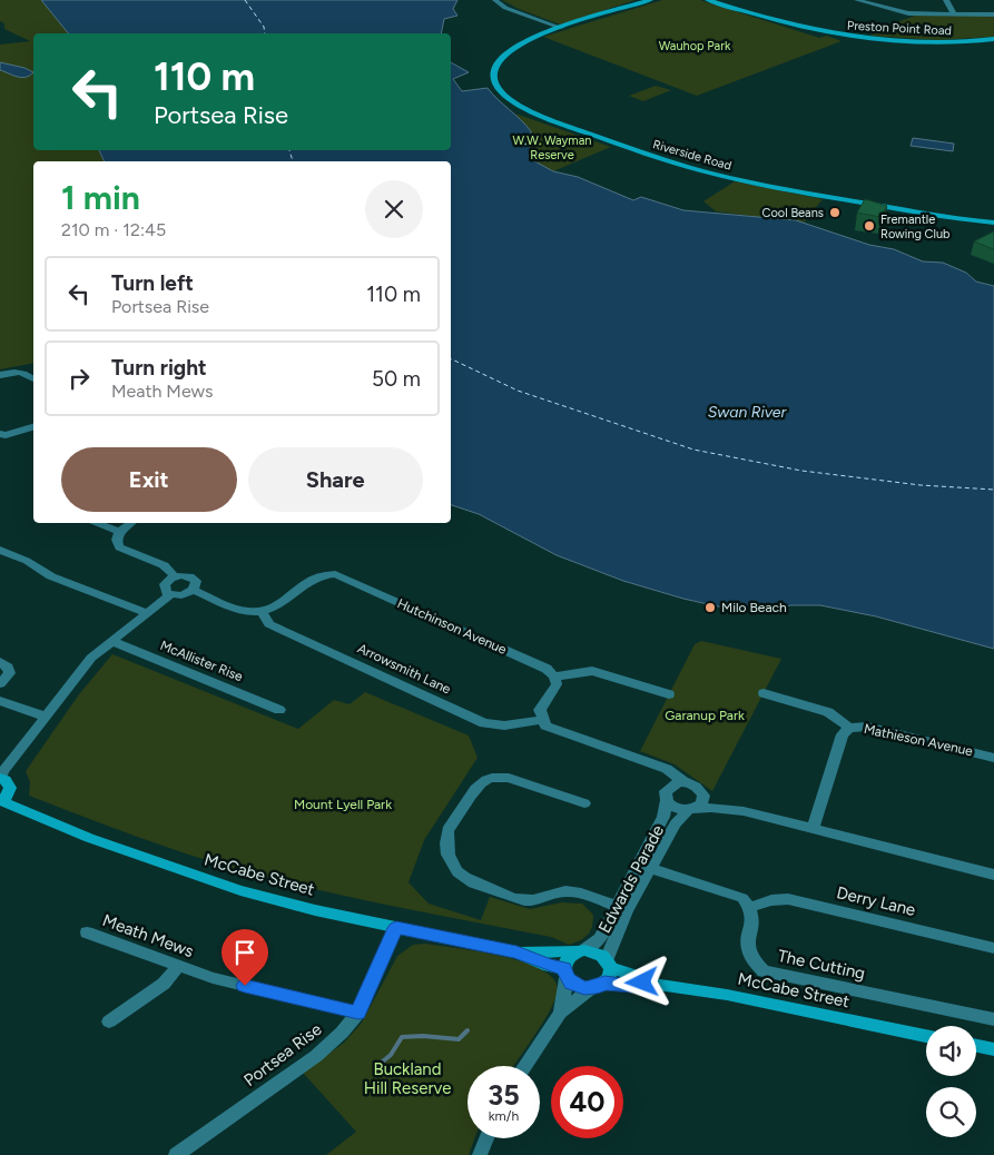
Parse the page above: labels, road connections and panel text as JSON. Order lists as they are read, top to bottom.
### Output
{
  "streets": {
    "street": [
      "Preston Point Road",
      "Riverside Road",
      "Hutchinson Avenue",
      "McAllister Rise",
      "Arrowsmith Lane",
      "Mathieson Avenue",
      "McCabe Street",
      "Edwards Parade",
      "Derry Lane",
      "Meath Mews",
      "The Cutting",
      "Portsea Rise"
    ]
  },
  "crossings": [
    ["Hutchinson Avenue", "Arrowsmith Lane"],
    ["McCabe Street", "Edwards Parade"],
    ["McCabe Street", "Portsea Rise"],
    ["Derry Lane", "The Cutting"],
    ["Meath Mews", "Portsea Rise"]
  ],
  "water": ["Swan River"],
  "parks": [
    "Wauhop Park",
    "W.W. Wayman Reserve",
    "Garanup Park",
    "Mount Lyell Park",
    "Buckland Hill Reserve"
  ],
  "places": ["Cool Beans", "Fremantle Rowing Club", "Milo Beach"],
  "page": {
    "turn": ["110 m", "Portsea Rise"],
    "heading": ["1 min", "210 m · 12:45"],
    "list": [
      {
        "name": "Turn left",
        "note": "Portsea Rise",
        "value": "110 m"
      },
      {
        "name": "Turn right",
        "note": "Meath Mews",
        "value": "50 m"
      }
    ],
    "buttons": ["Exit", "Share"],
    "speed": "35 km/h",
    "limit": "40"
  }
}
